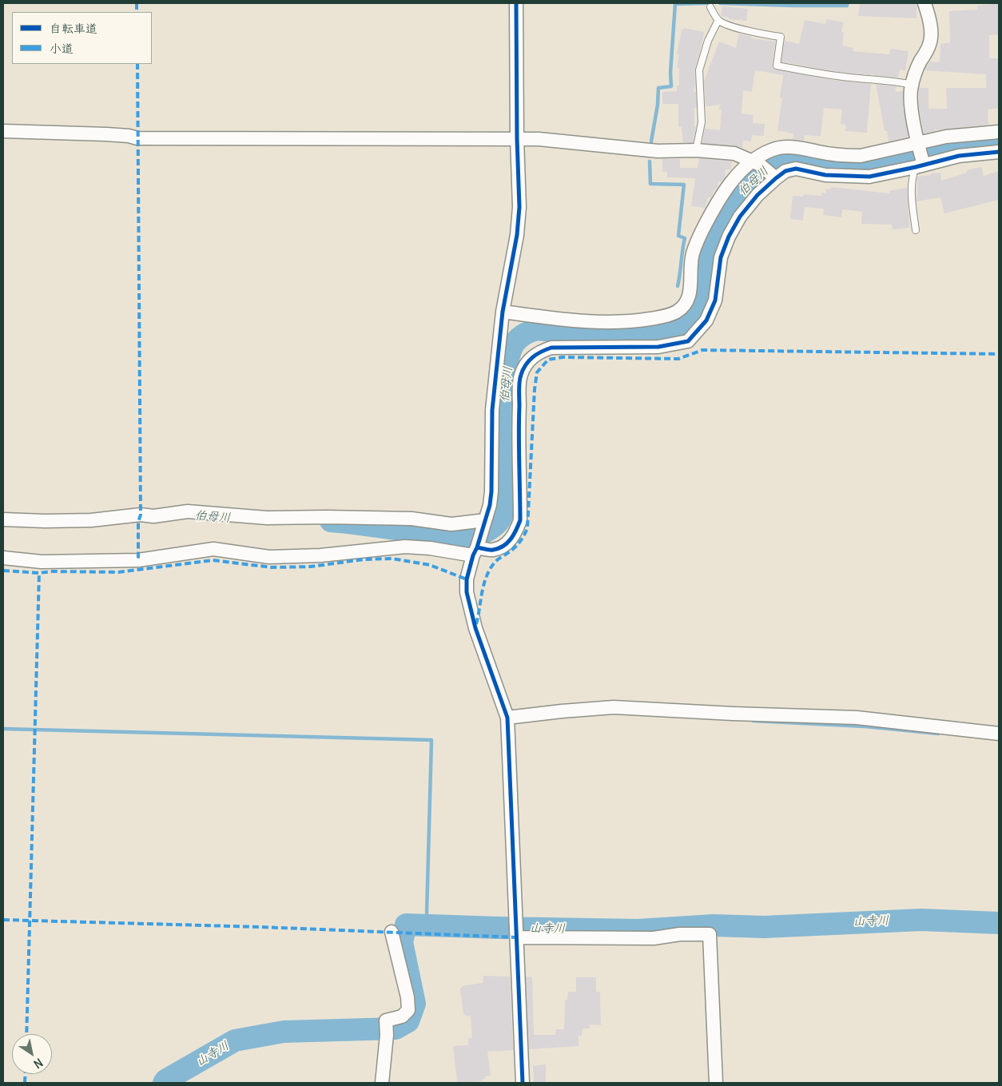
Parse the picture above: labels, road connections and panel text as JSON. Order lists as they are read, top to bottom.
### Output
{
  "water": ["伯母川", "山寺川"],
  "legend": ["自転車道", "小道"],
  "north": "bottom right"
}
